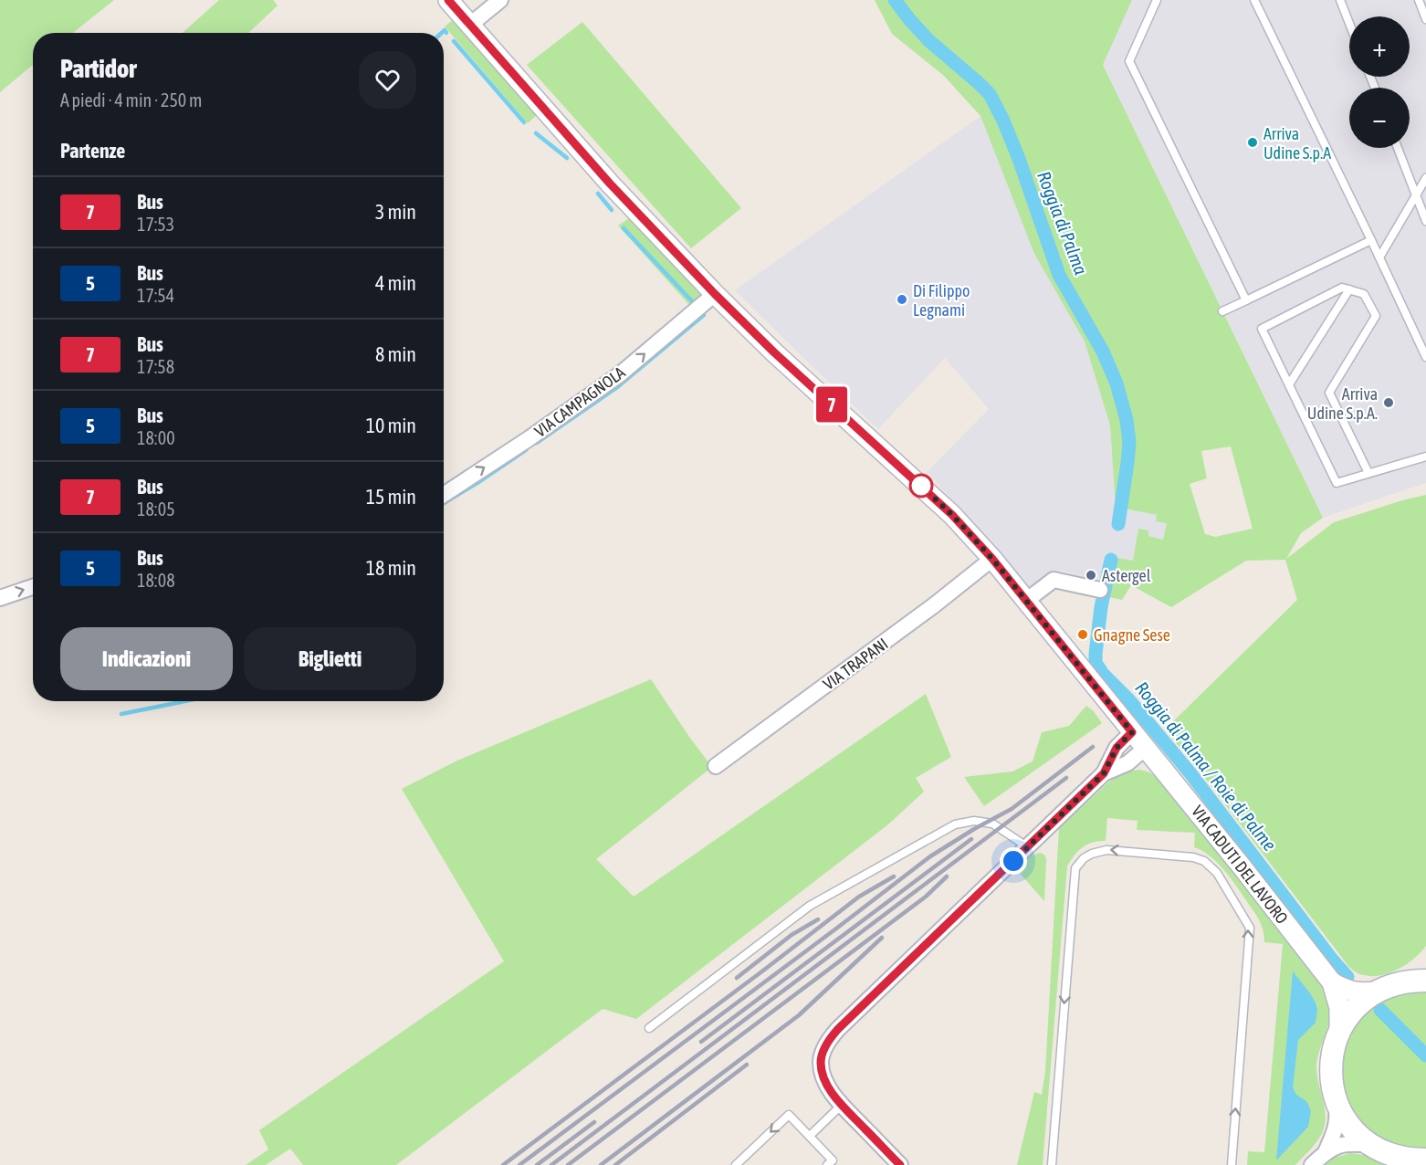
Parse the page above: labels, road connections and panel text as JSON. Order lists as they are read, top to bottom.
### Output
{
  "streets": {
    "street": ["VIA CAMPAGNOLA", "VIA TRAPANI", "VIA CADUTI DEL LAVORO"]
  },
  "crossings": [
    ["VIA CAMPAGNOLA", "VIA CADUTI DEL LAVORO"],
    ["VIA TRAPANI", "VIA CADUTI DEL LAVORO"]
  ],
  "one_way": ["VIA CAMPAGNOLA"],
  "water": ["Roggia di Palma", "Roggia di Palma / Roie di Palme"],
  "places": [
    "Arriva Udine S.p.A",
    "Di Filippo Legnami",
    "Arriva Udine S.p.A.",
    "Astergel",
    "Gnagne Sese"
  ],
  "lines": ["bus line 7"],
  "page": {
    "on_map": "7",
    "map_buttons": ["+", "−"],
    "heading": [
      ["Partidor", "A piedi · 4 min · 250 m"],
      "Partenze"
    ],
    "list": [
      {
        "mark": "7",
        "name": "Bus",
        "note": "17:53",
        "value": "3 min"
      },
      {
        "mark": "5",
        "name": "Bus",
        "note": "17:54",
        "value": "4 min"
      },
      {
        "mark": "7",
        "name": "Bus",
        "note": "17:58",
        "value": "8 min"
      },
      {
        "mark": "5",
        "name": "Bus",
        "note": "18:00",
        "value": "10 min"
      },
      {
        "mark": "7",
        "name": "Bus",
        "note": "18:05",
        "value": "15 min"
      },
      {
        "mark": "5",
        "name": "Bus",
        "note": "18:08",
        "value": "18 min"
      }
    ],
    "buttons": ["Indicazioni", "Biglietti"]
  }
}
